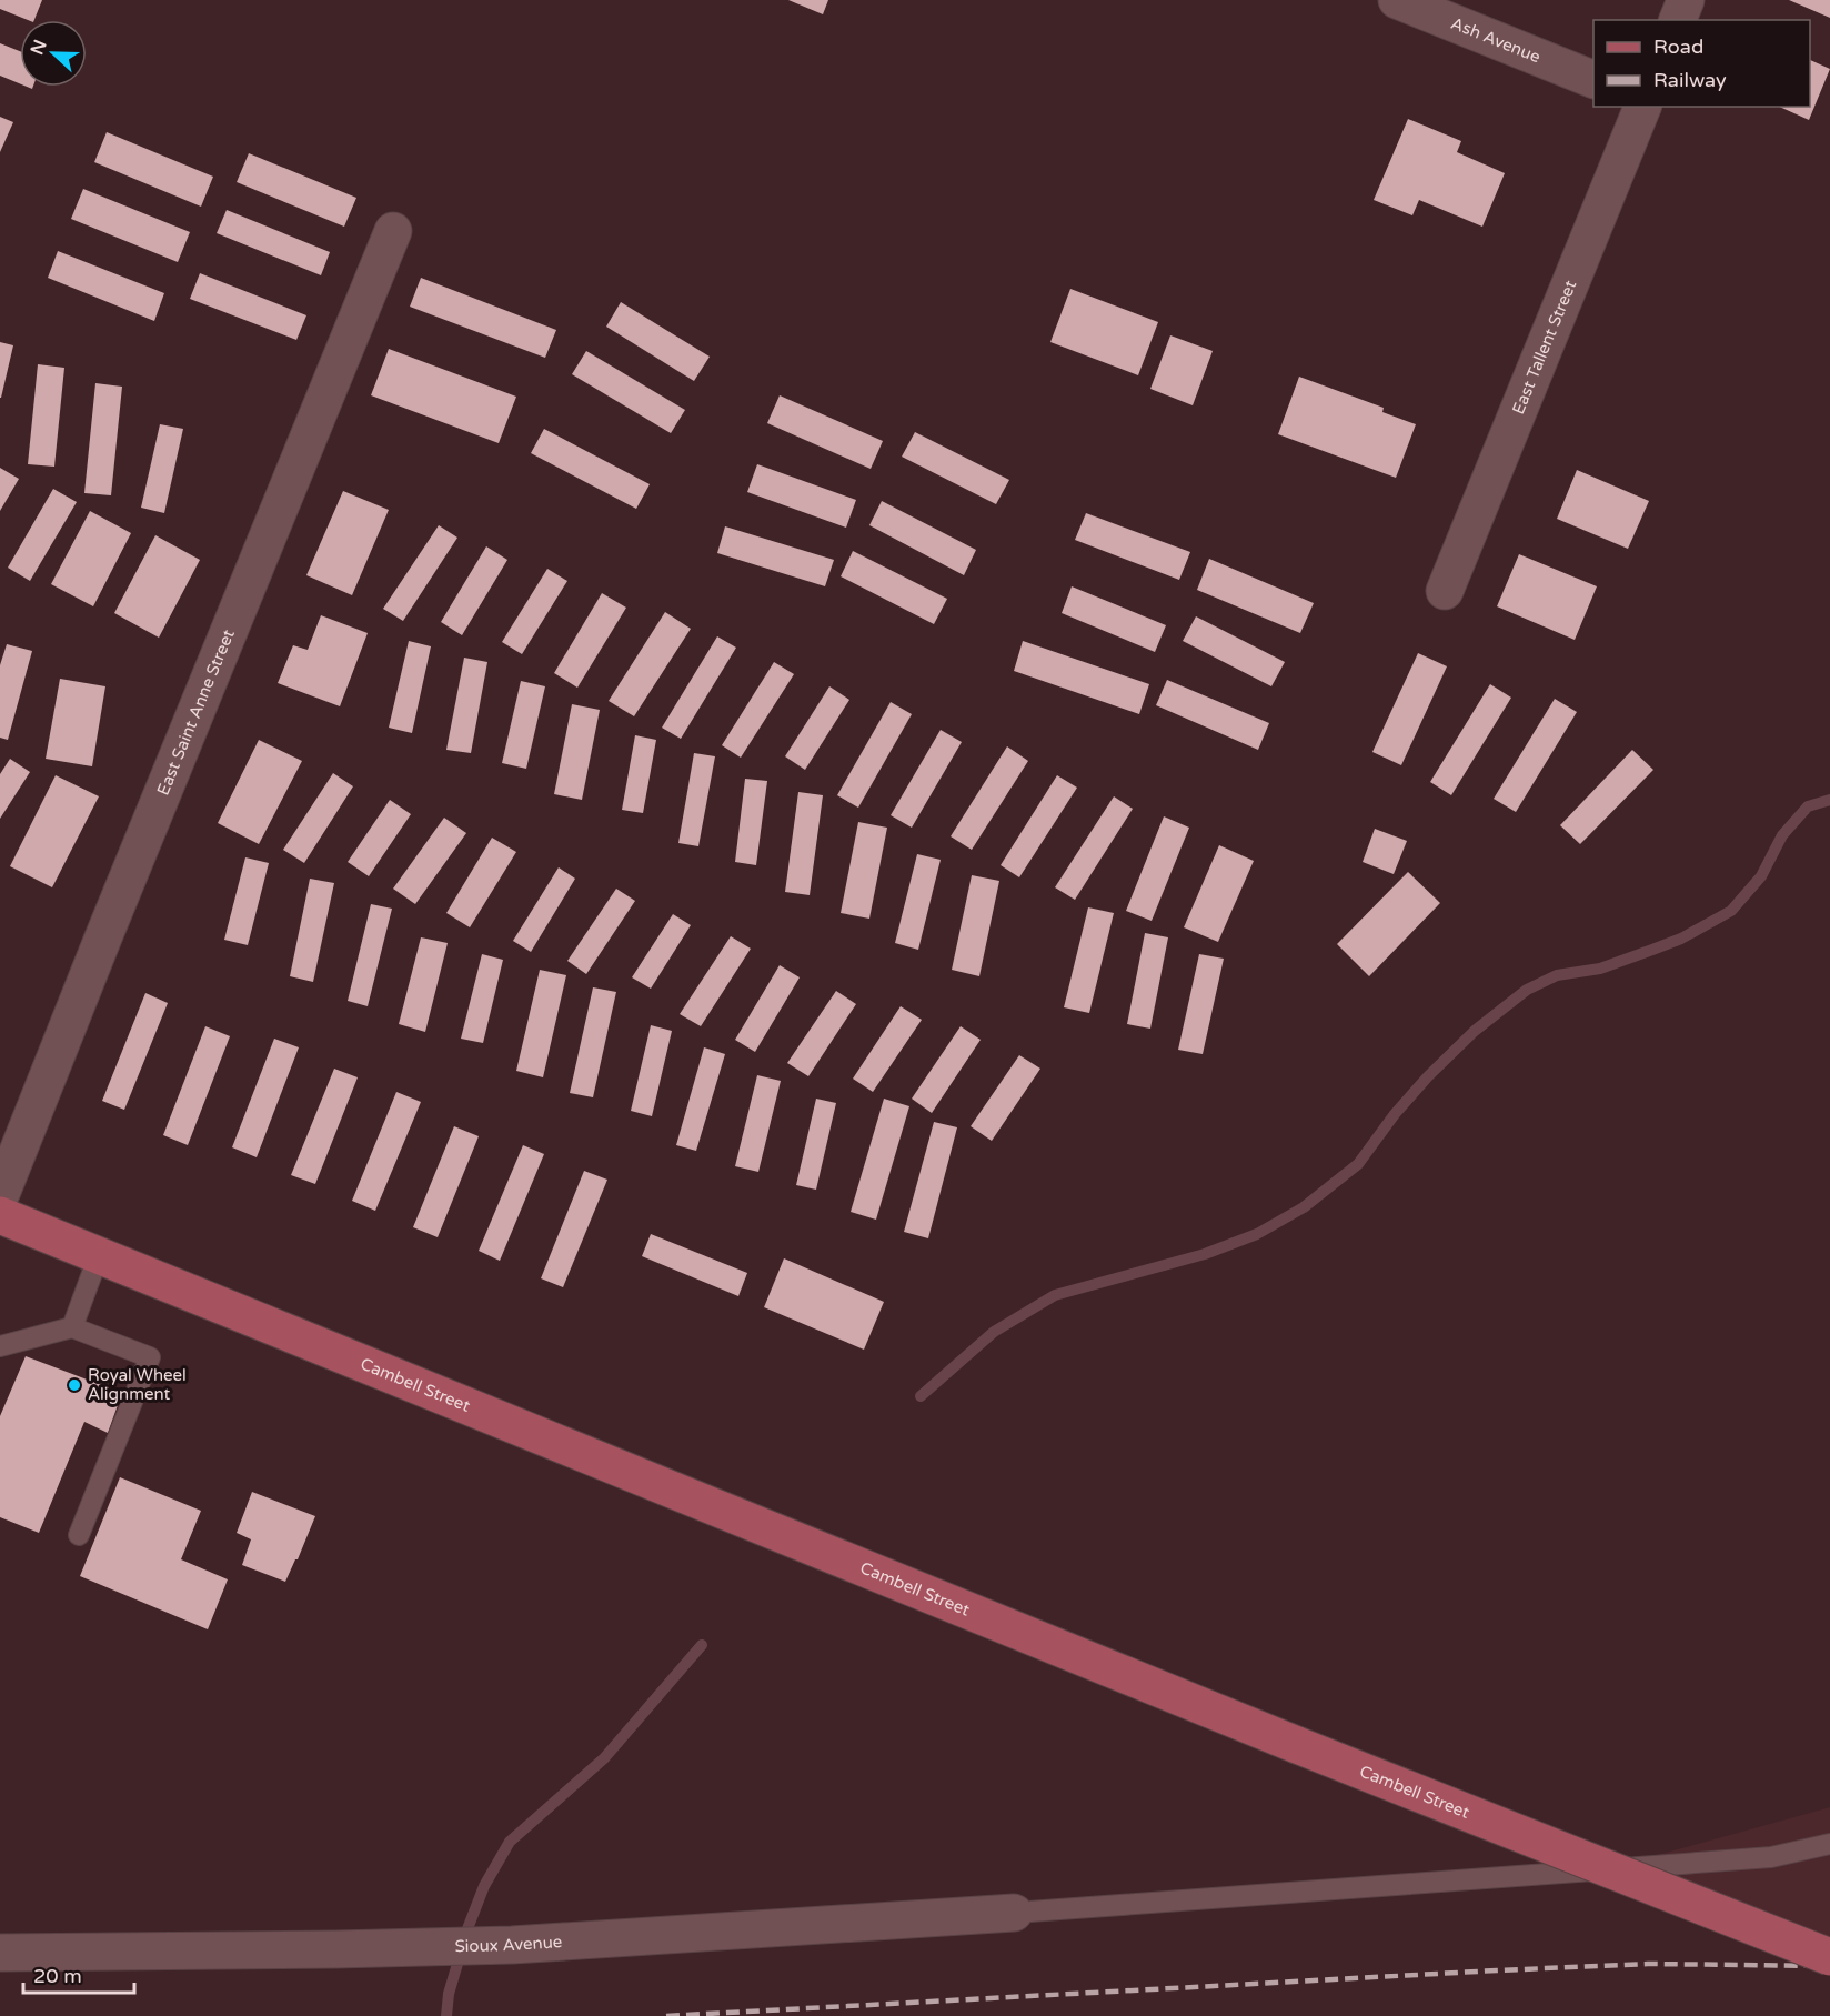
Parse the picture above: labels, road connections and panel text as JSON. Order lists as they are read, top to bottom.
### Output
{
  "streets": {
    "main road": ["Cambell Street"],
    "street": [
      "Ash Avenue",
      "East Tallent Street",
      "East Saint Anne Street",
      "Sioux Avenue"
    ]
  },
  "places": ["Royal Wheel Alignment"],
  "legend": ["Road", "Railway"],
  "scale_bar": "20 m",
  "north": "left"
}
